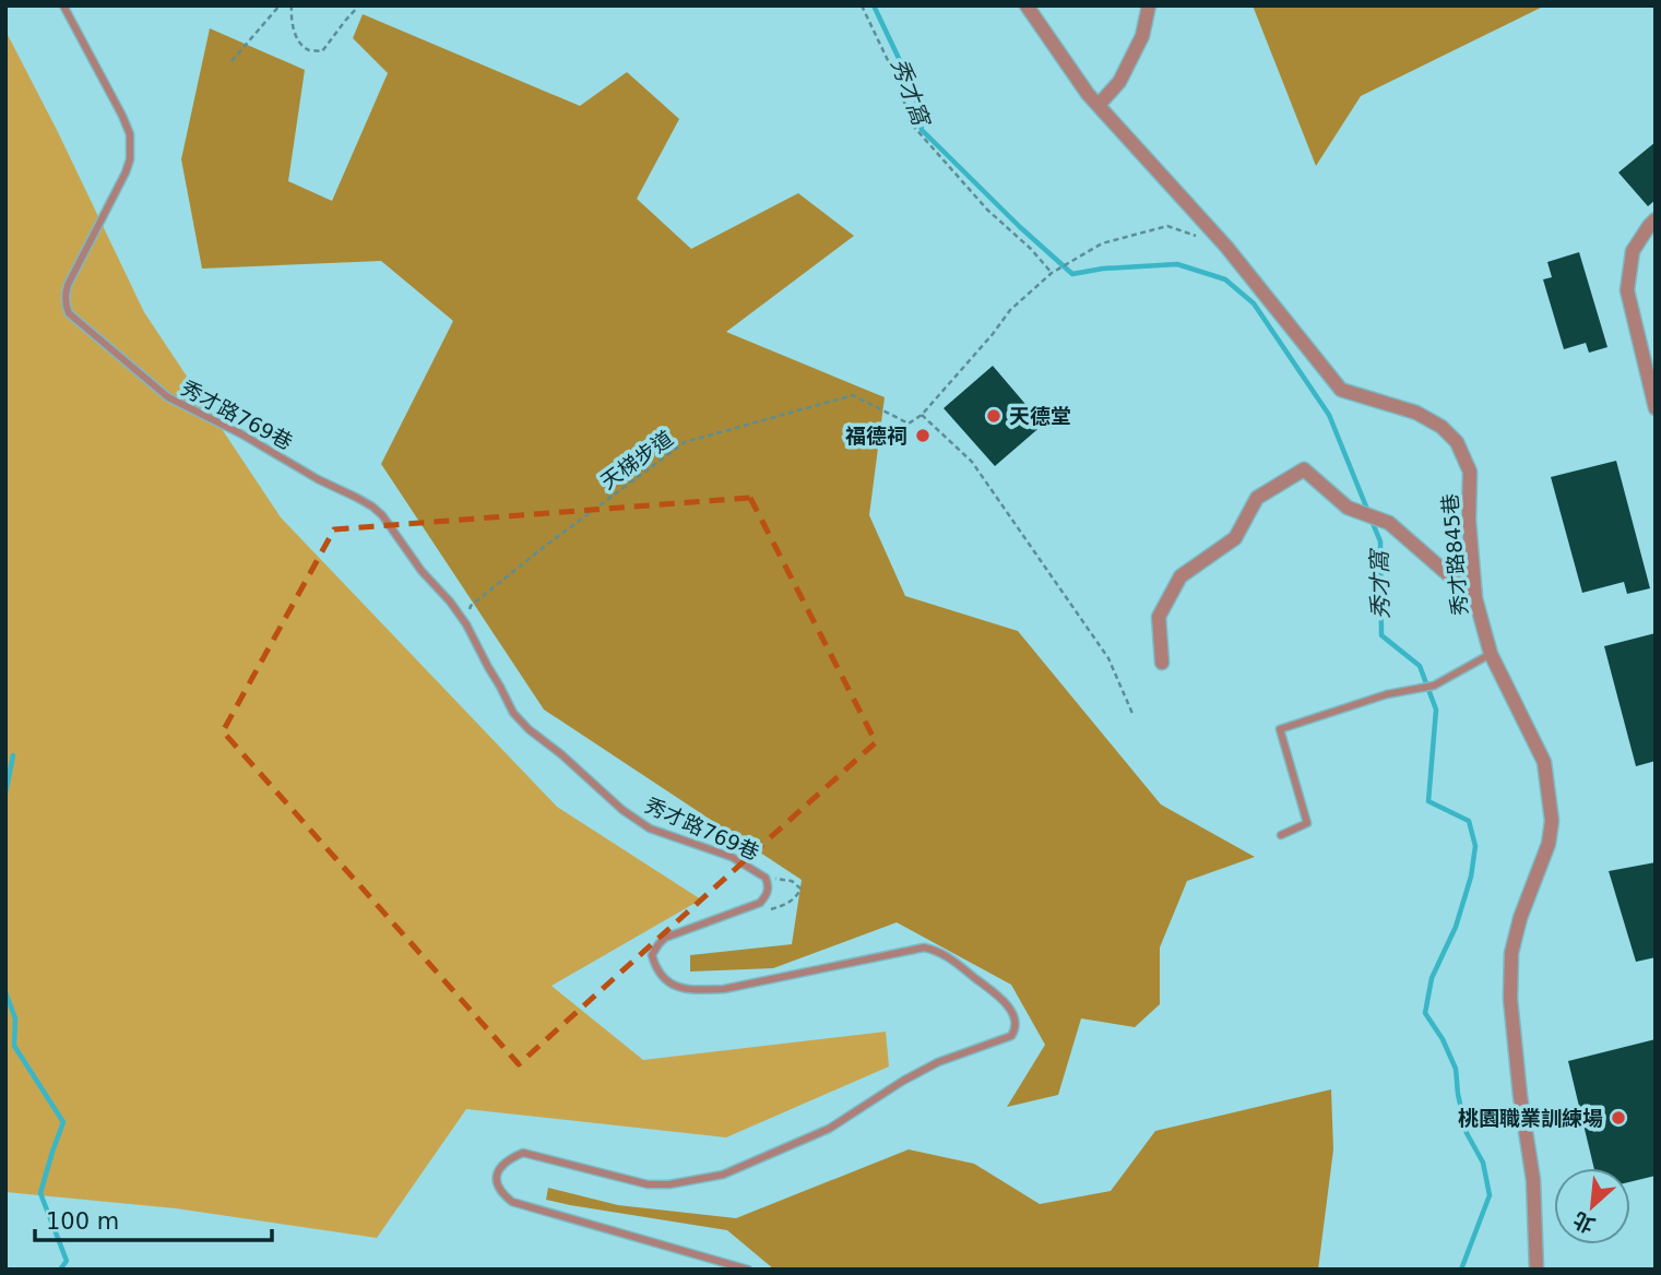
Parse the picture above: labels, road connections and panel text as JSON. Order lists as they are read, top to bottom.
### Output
{
  "streets": {
    "street": ["秀才路845巷"],
    "lane": ["秀才路769巷"],
    "path": ["天梯步道"]
  },
  "crossings": [
    ["秀才路769巷", "天梯步道"]
  ],
  "water": ["秀才窩"],
  "places": ["天德堂", "福德祠", "桃園職業訓練場"],
  "scale_bar": "100 m",
  "north": "bottom left"
}
